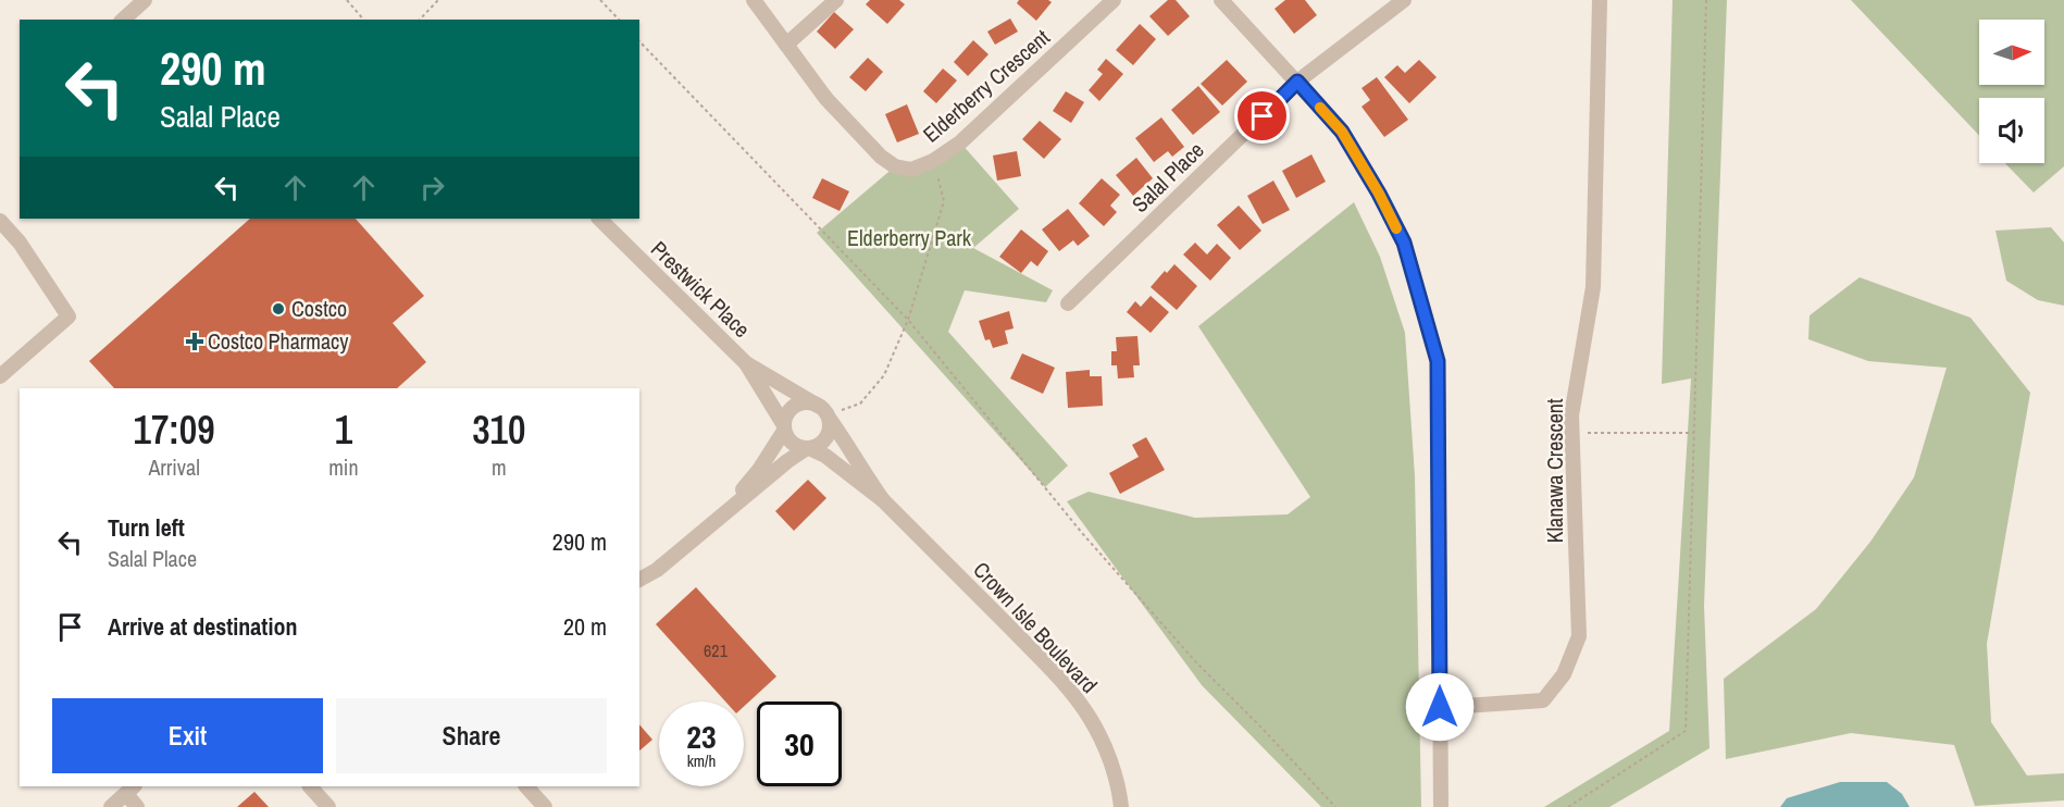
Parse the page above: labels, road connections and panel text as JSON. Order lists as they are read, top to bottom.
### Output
{
  "streets": {
    "street": [
      "Elderberry Crescent",
      "Salal Place",
      "Prestwick Place",
      "Klanawa Crescent",
      "Crown Isle Boulevard"
    ]
  },
  "crossings": [
    ["Prestwick Place", "Crown Isle Boulevard"]
  ],
  "parks": ["Elderberry Park"],
  "places": {
    "other": ["Costco"],
    "health": ["Costco Pharmacy"]
  },
  "house_numbers": ["621"],
  "north": "right",
  "page": {
    "turn": ["290 m", "Salal Place"],
    "eta": [
      "17:09",
      "Arrival",
      "1",
      "min",
      "310",
      "m"
    ],
    "list": [
      {
        "name": "Turn left",
        "note": "Salal Place",
        "value": "290 m"
      },
      {
        "name": "Arrive at destination",
        "value": "20 m"
      }
    ],
    "buttons": ["Exit", "Share"],
    "speed": "23 km/h",
    "limit": "30"
  }
}
